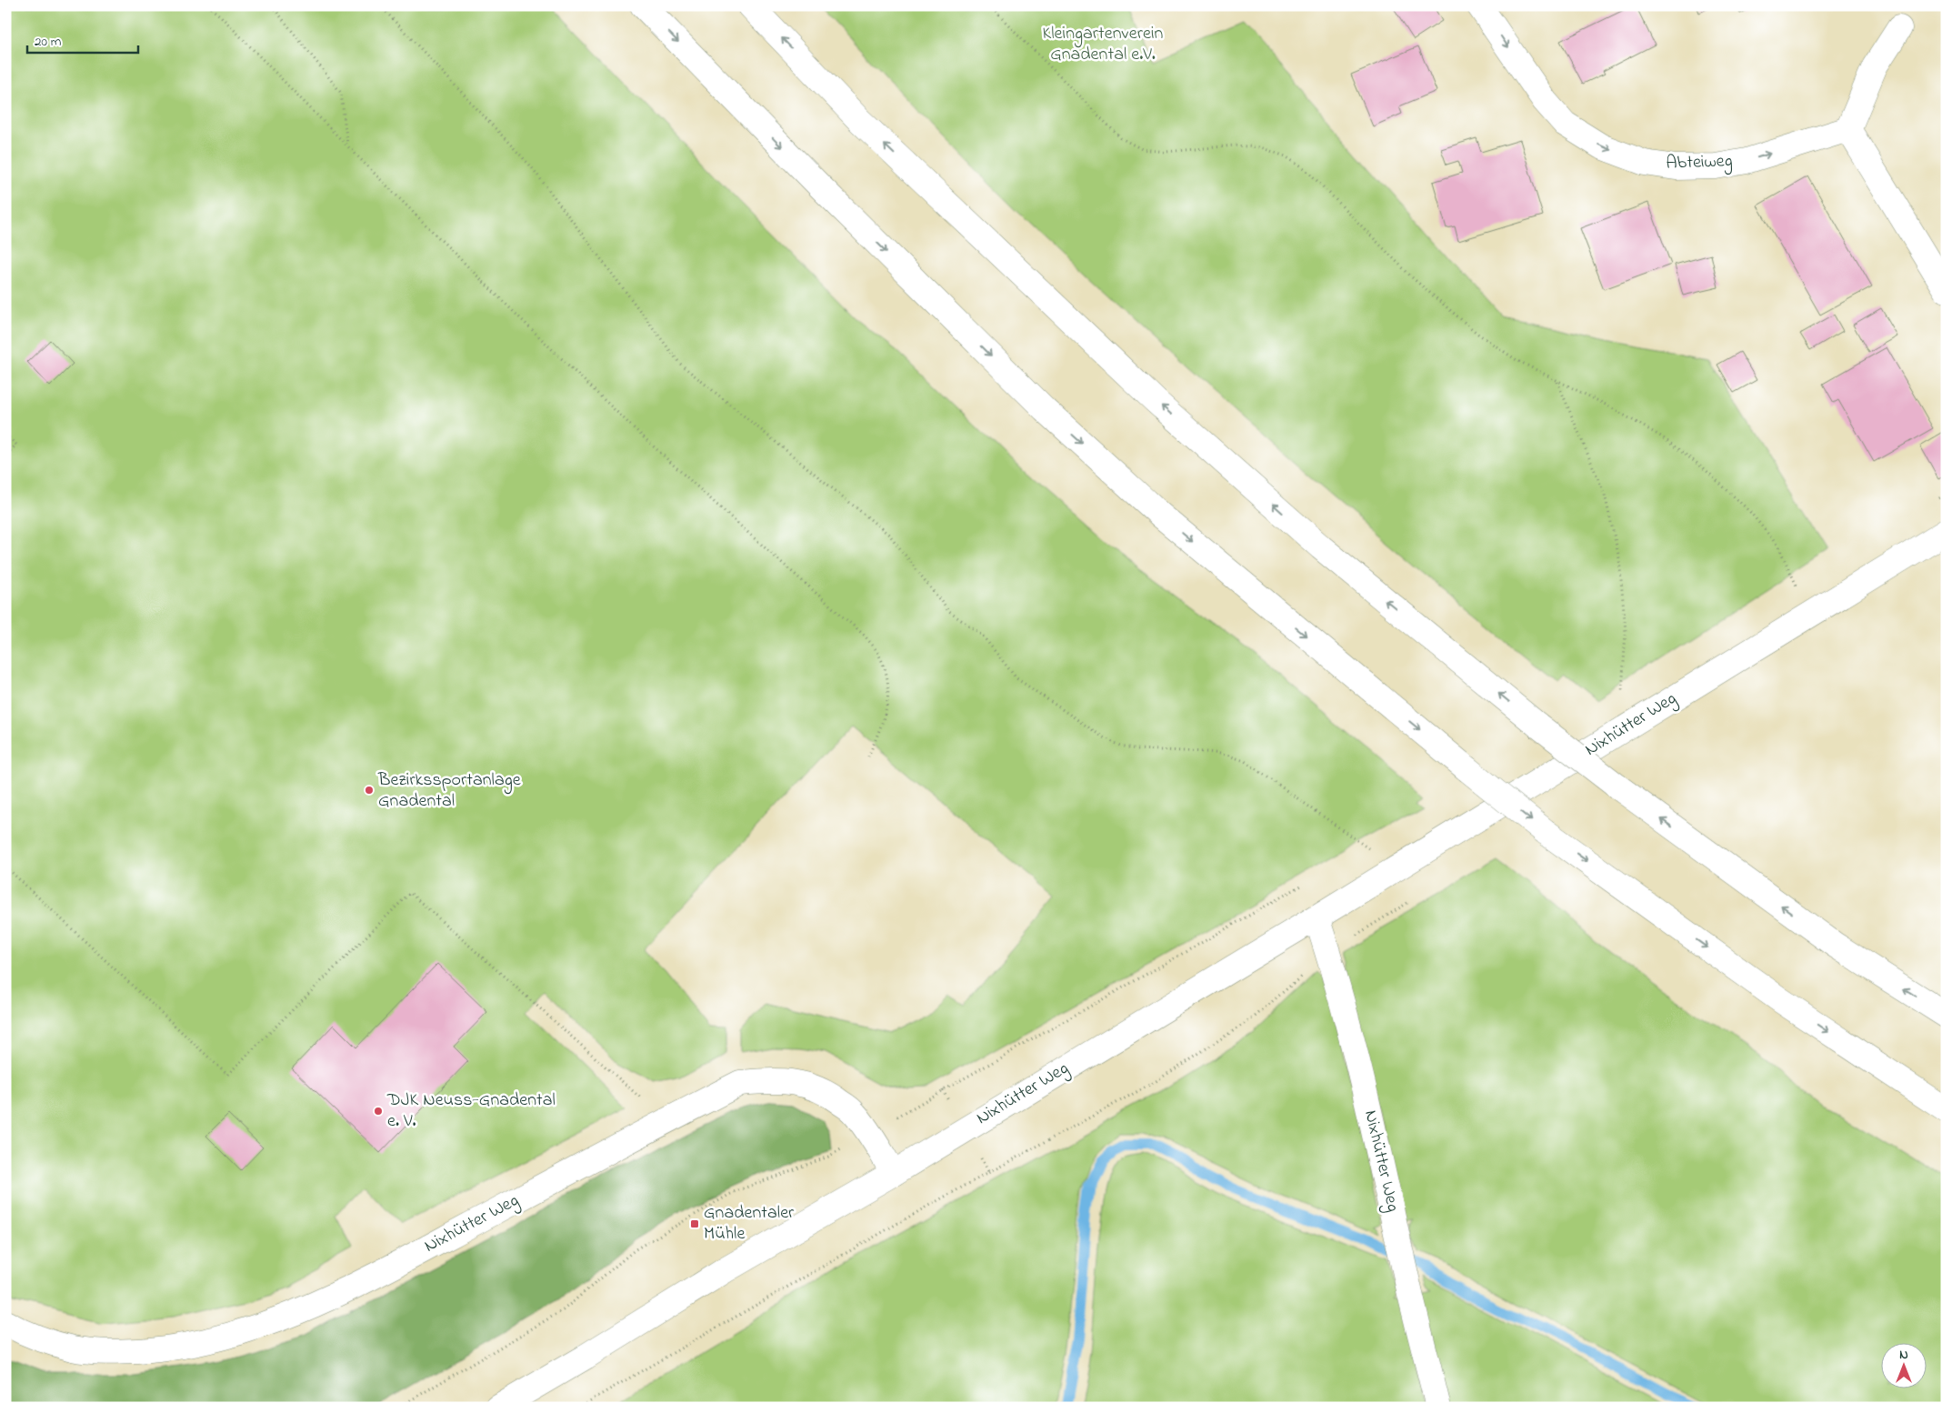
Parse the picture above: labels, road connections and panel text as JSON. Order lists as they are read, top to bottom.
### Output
{
  "streets": {
    "main road": ["Abteiweg", "Nixhütter Weg"]
  },
  "one_way": ["Abteiweg"],
  "parks": ["Kleingartenverein Gnadental e.V."],
  "places": {
    "other": ["Bezirkssportanlage Gnadental", "DJK Neuss-Gnadental e. V."],
    "transit": ["Gnadentaler Mühle"]
  },
  "scale_bar": "20 m",
  "north": "top"
}
